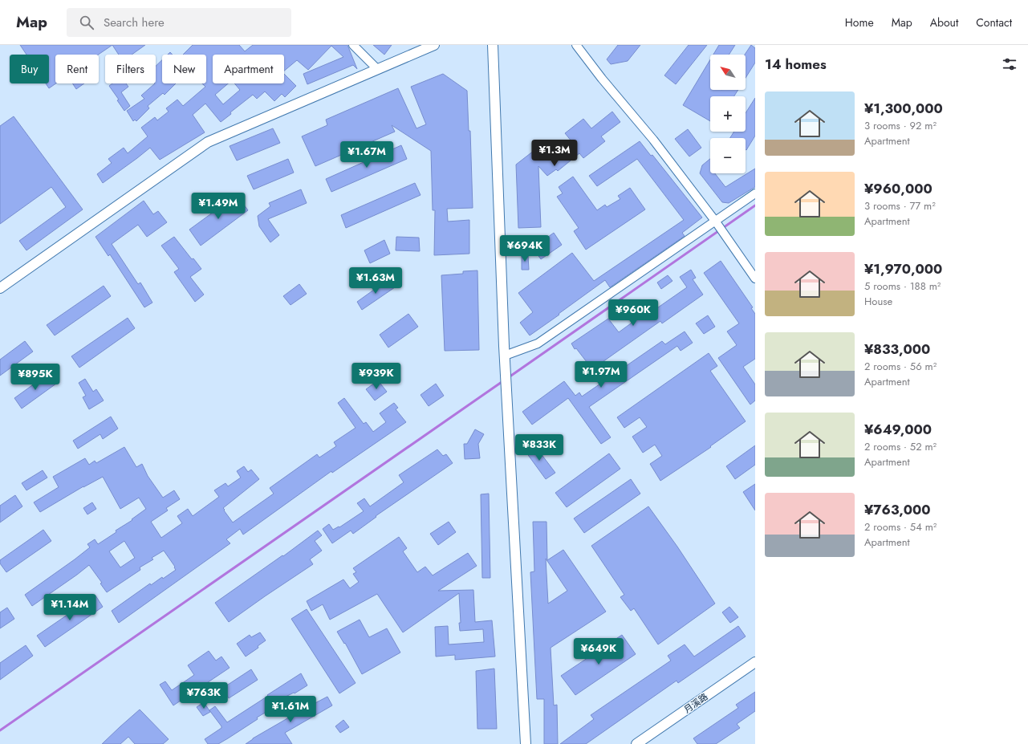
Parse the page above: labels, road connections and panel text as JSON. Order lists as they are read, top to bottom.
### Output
{
  "streets": {
    "street": ["月溪路"]
  },
  "north": "top left",
  "page": {
    "header": "Map",
    "search": "Search here",
    "nav": [
      "Home",
      "Map",
      "About",
      "Contact"
    ],
    "heading": "14 homes",
    "map_buttons": ["+", "−"],
    "chip": [
      "Buy",
      "Rent",
      "Filters",
      "New",
      "Apartment"
    ],
    "list": [
      {
        "name": "¥1,300,000",
        "note": "3 rooms · 92 m² · Apartment"
      },
      {
        "name": "¥960,000",
        "note": "3 rooms · 77 m² · Apartment"
      },
      {
        "name": "¥1,970,000",
        "note": "5 rooms · 188 m² · House"
      },
      {
        "name": "¥833,000",
        "note": "2 rooms · 56 m² · Apartment"
      },
      {
        "name": "¥649,000",
        "note": "2 rooms · 52 m² · Apartment"
      },
      {
        "name": "¥763,000",
        "note": "2 rooms · 54 m² · Apartment"
      }
    ],
    "price": [
      "¥1.3M",
      "¥1.67M",
      "¥1.49M",
      "¥694K",
      "¥1.63M",
      "¥960K",
      "¥1.97M",
      "¥939K",
      "¥895K",
      "¥833K",
      "¥1.14M",
      "¥649K",
      "¥763K",
      "¥1.61M"
    ]
  }
}
